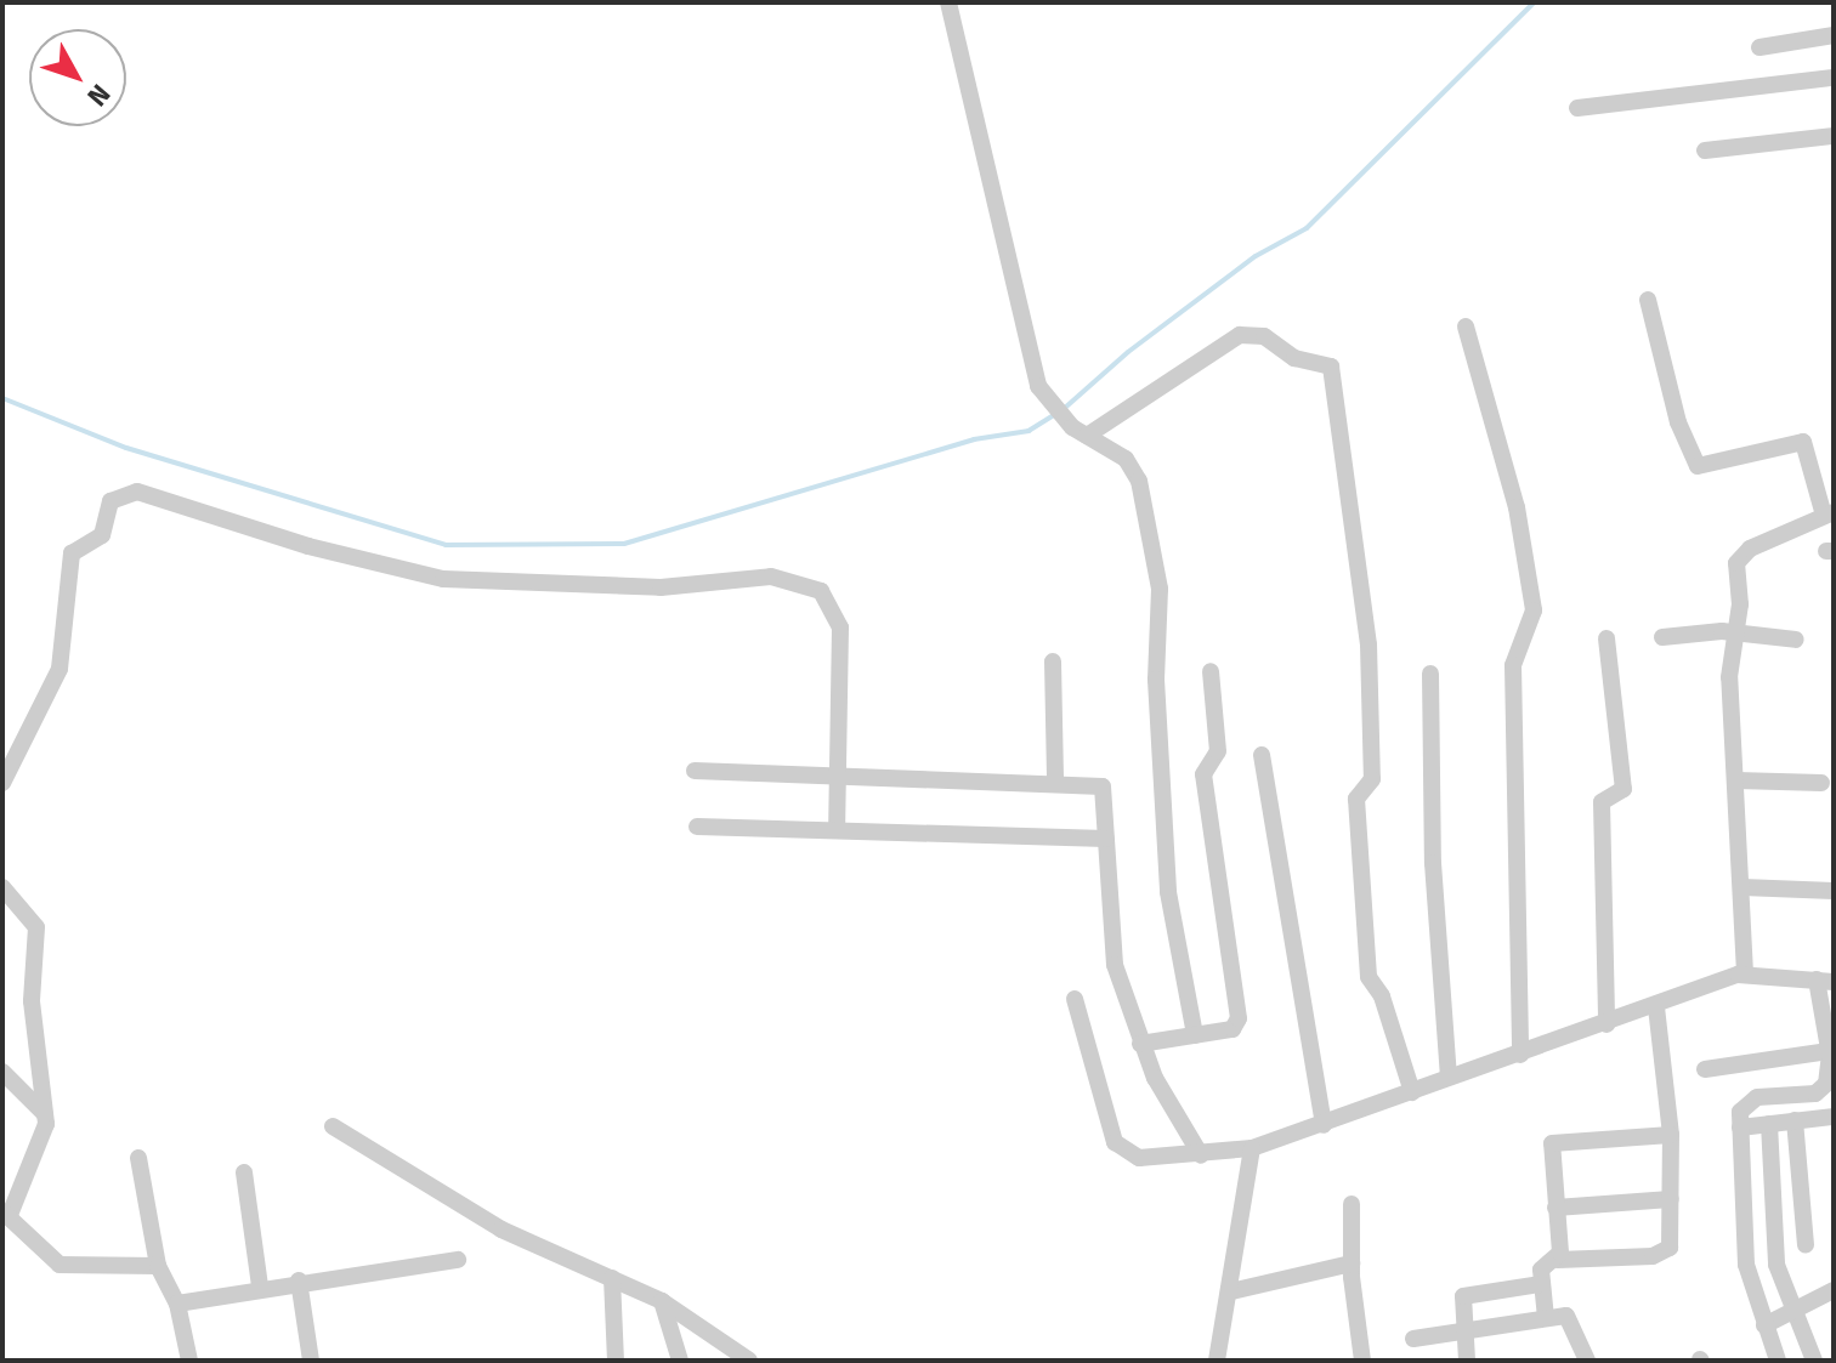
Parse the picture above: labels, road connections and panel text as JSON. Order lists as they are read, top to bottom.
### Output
{
  "north": "bottom right"
}
